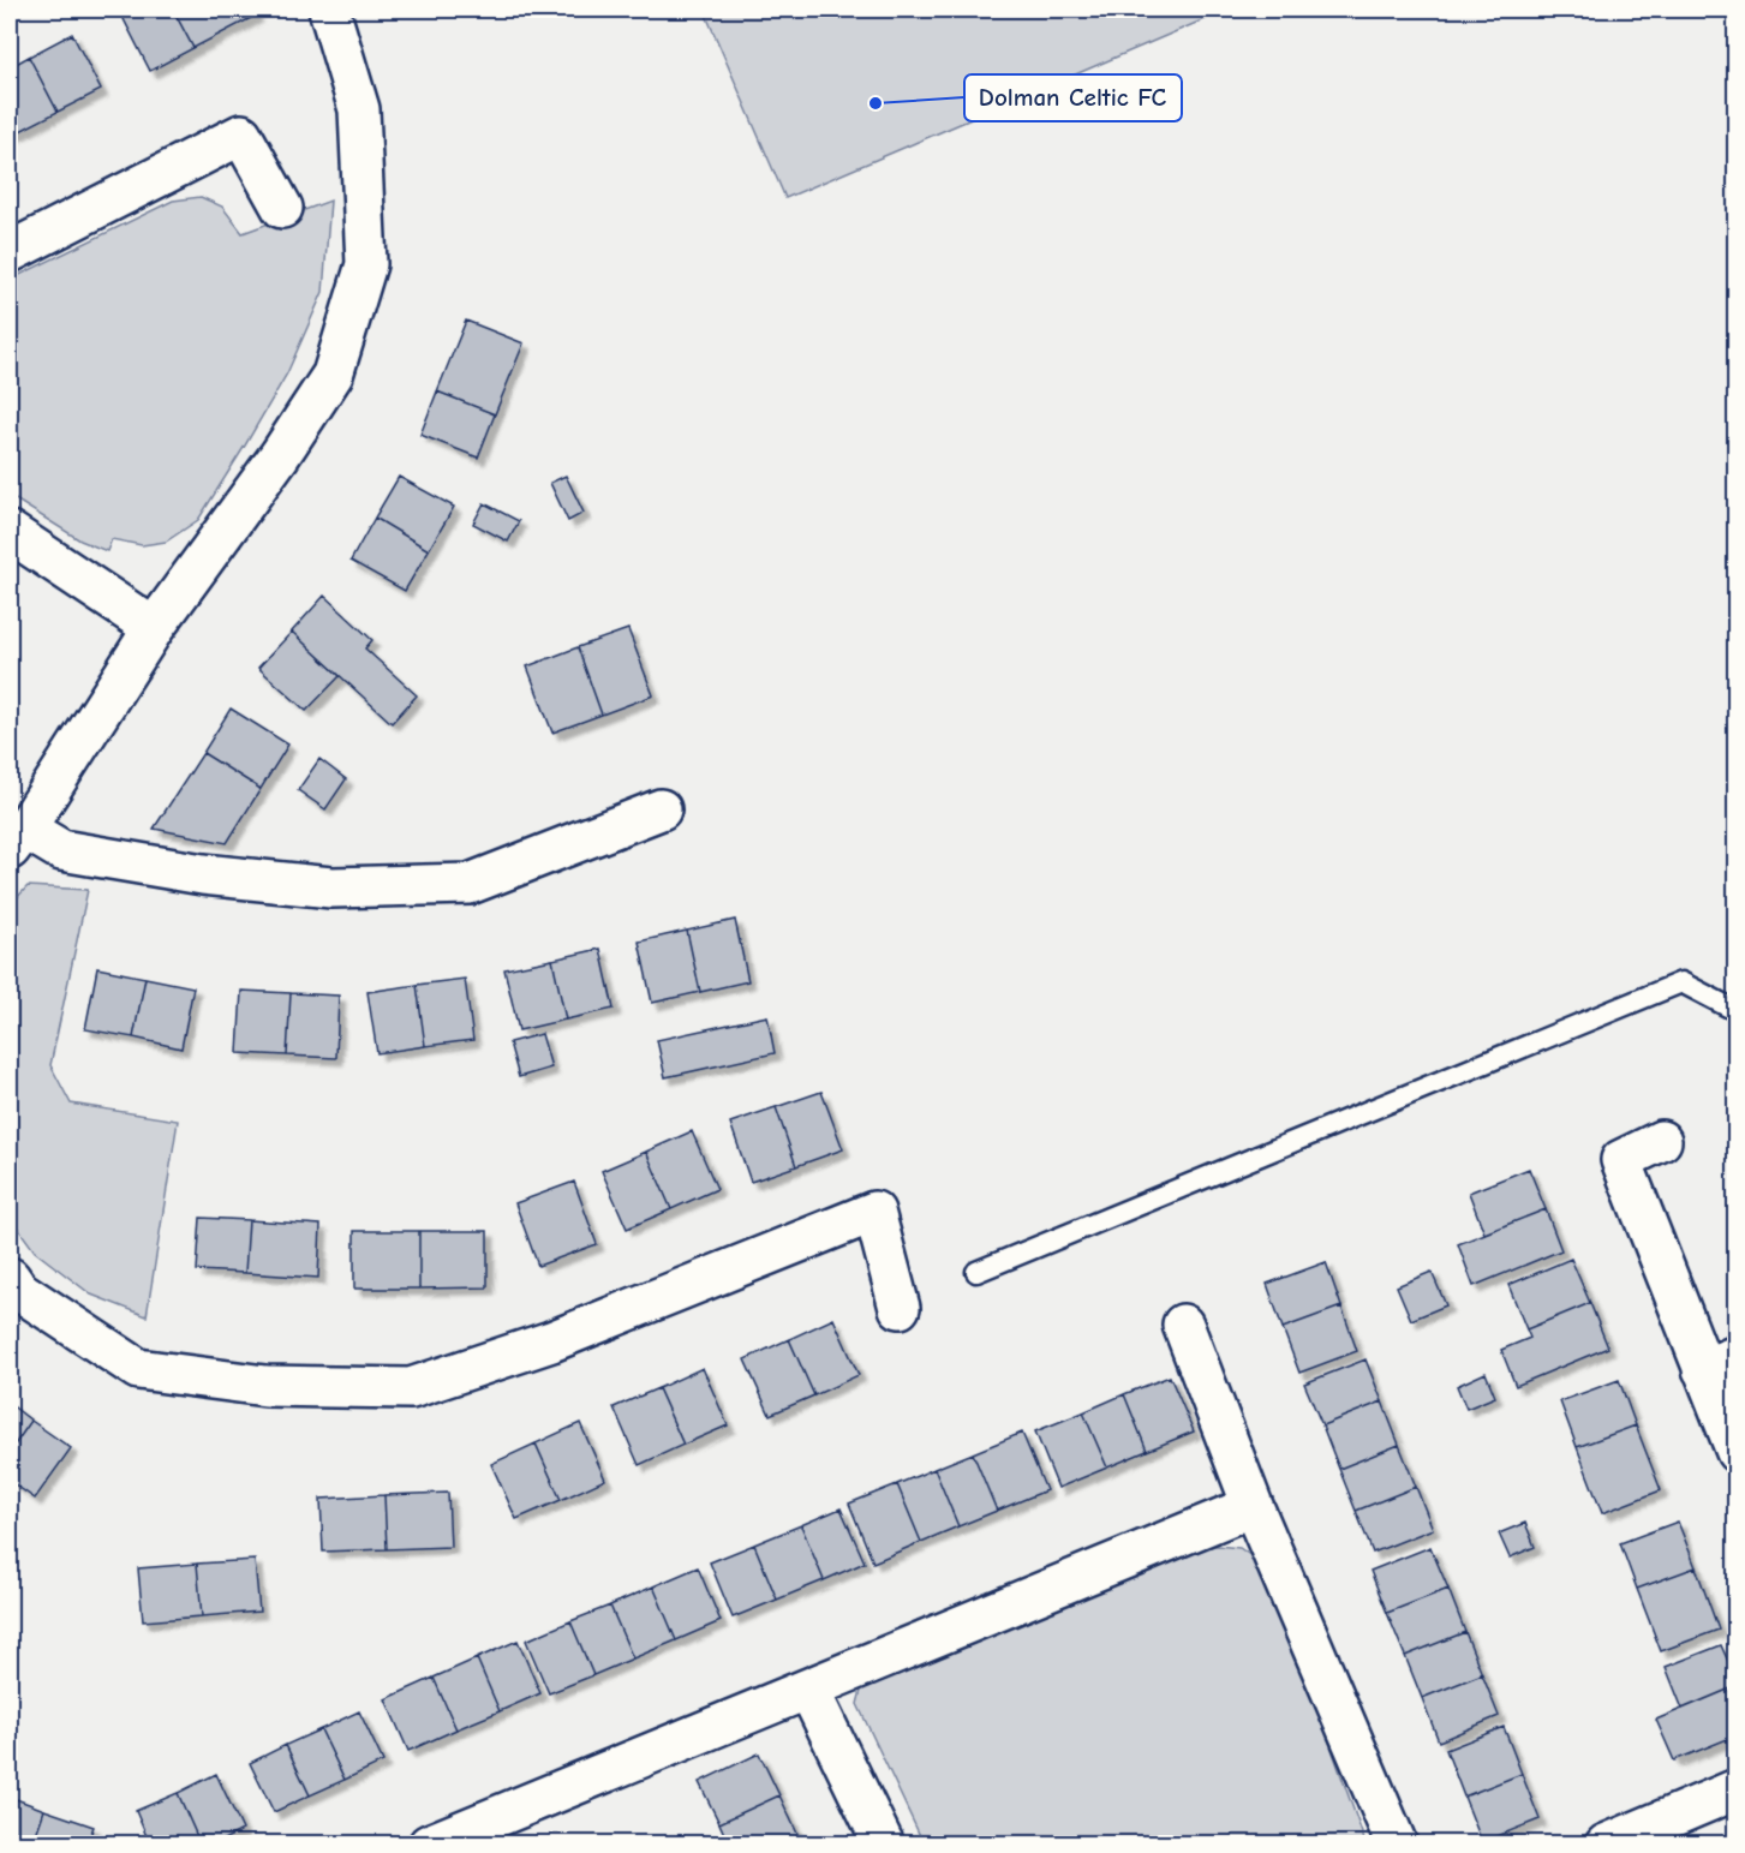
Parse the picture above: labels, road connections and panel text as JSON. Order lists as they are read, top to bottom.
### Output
{
  "places": ["Dolman Celtic FC"]
}
